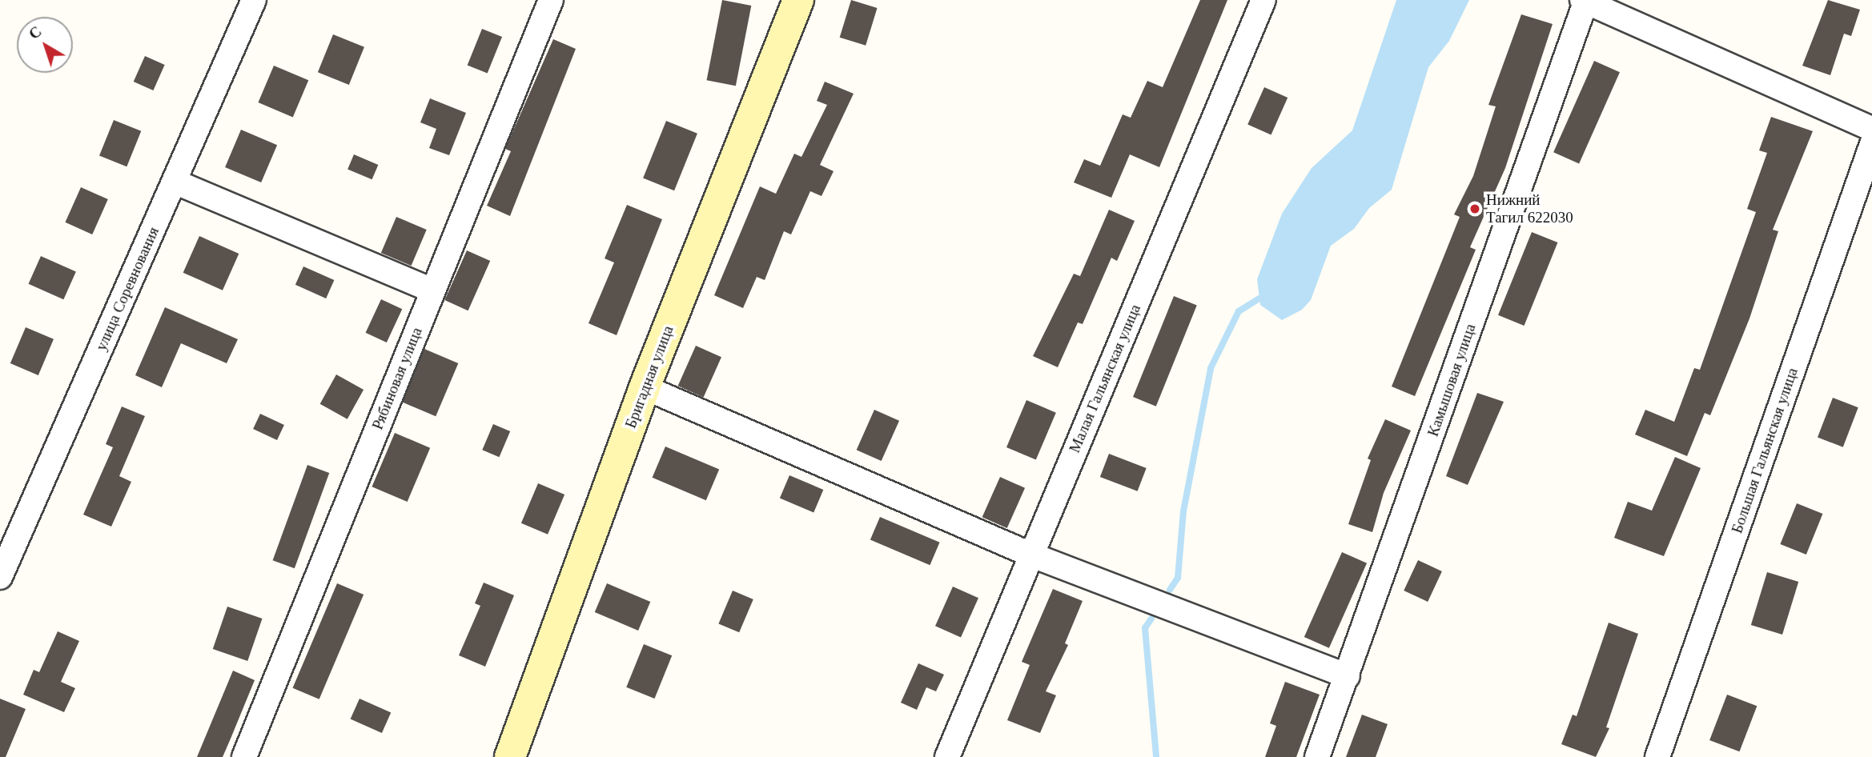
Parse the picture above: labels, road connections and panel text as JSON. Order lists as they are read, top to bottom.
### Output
{
  "streets": {
    "street": [
      "улица Соревнования",
      "Бригадная улица",
      "Рябиновая улица",
      "Малая Гальянская улица",
      "Камышовая улица",
      "Большая Гальянская улица"
    ]
  },
  "places": ["Нижний Тагил 622030"],
  "north": "top left"
}
